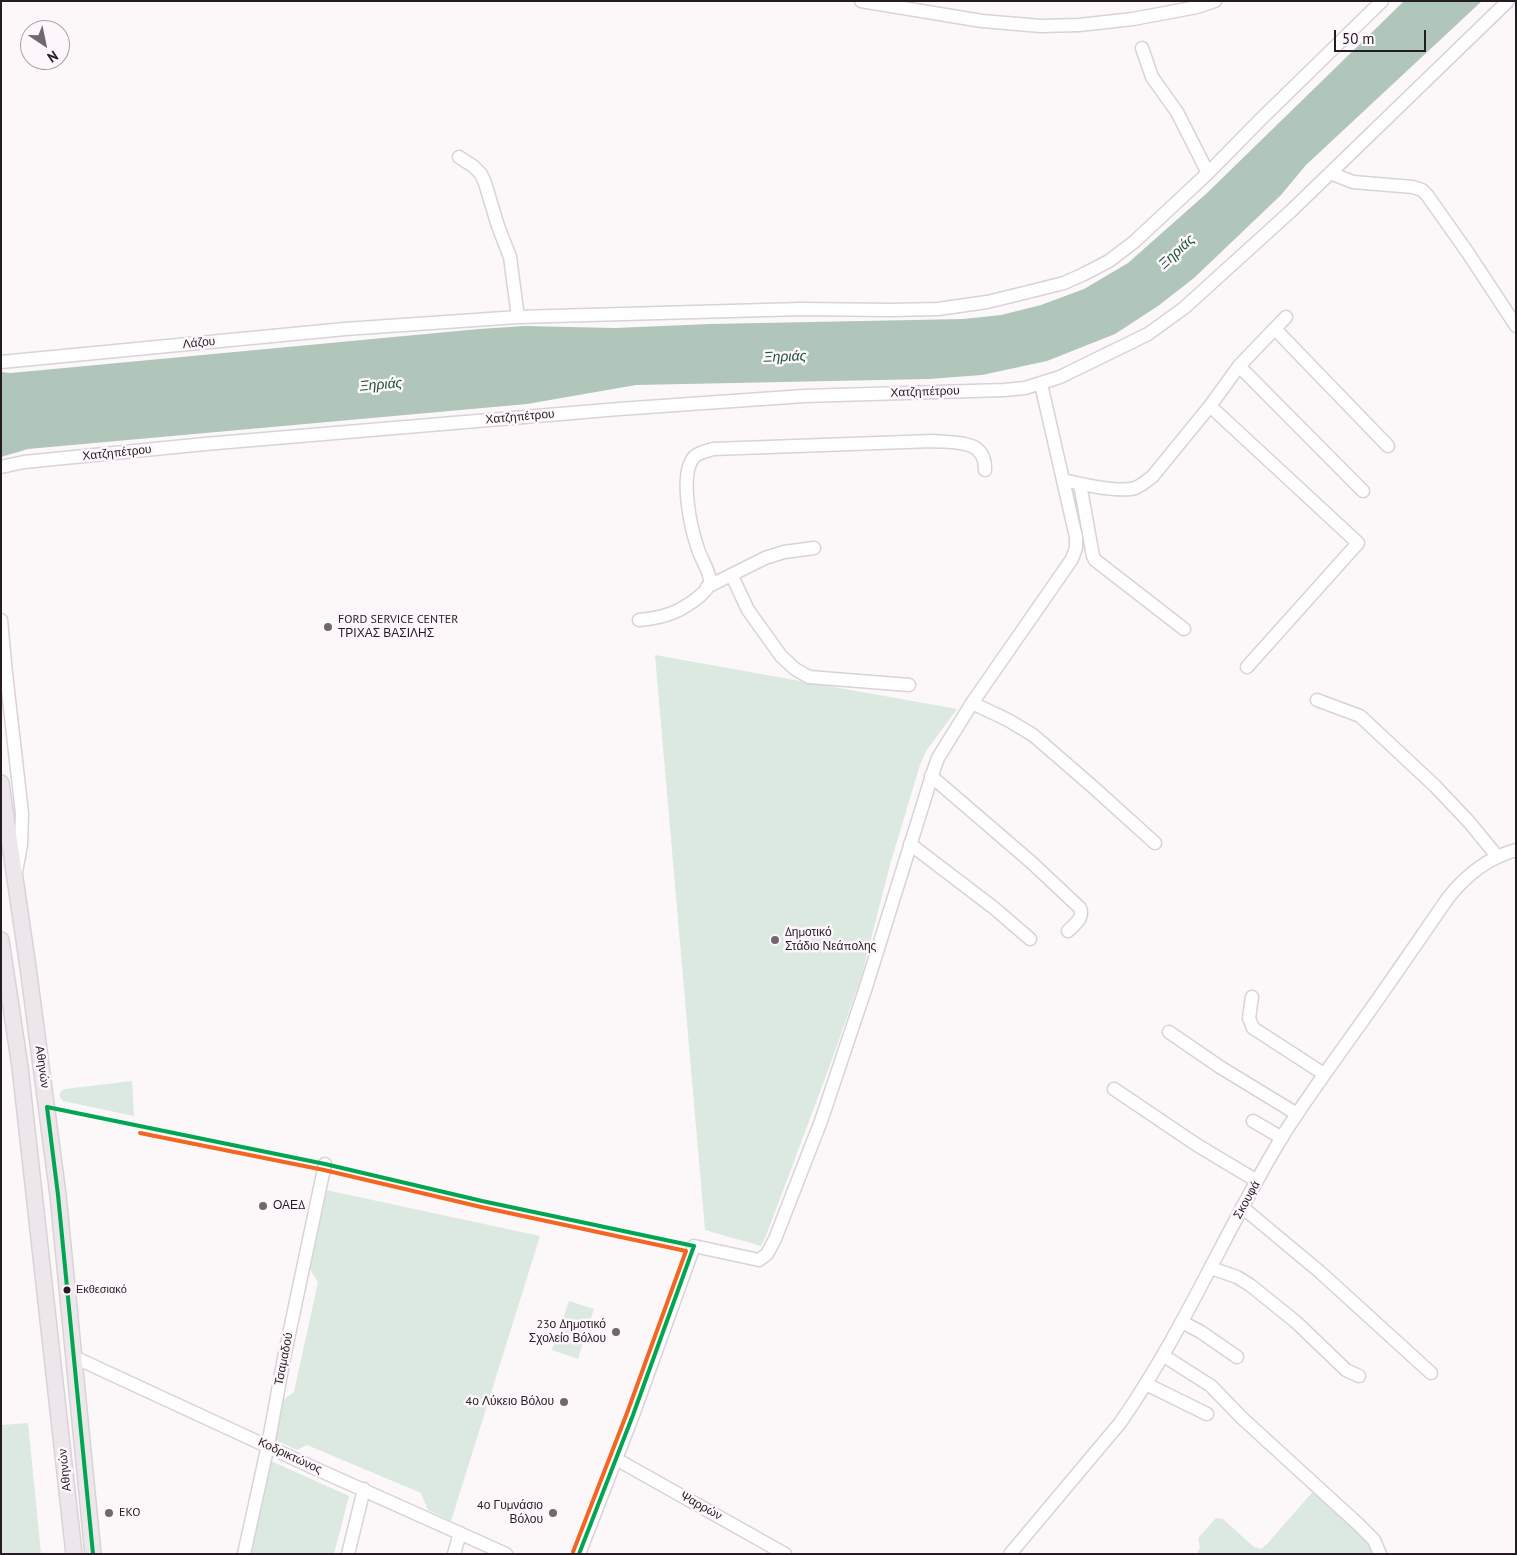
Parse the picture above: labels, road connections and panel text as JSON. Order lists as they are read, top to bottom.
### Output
{
  "streets": {
    "main road": ["Αθηνών"],
    "street": [
      "Λάζου",
      "Χατζηπέτρου",
      "Σκουφά",
      "Τσαμαδού",
      "Κοδρικτώνος",
      "Ψαρρών"
    ]
  },
  "crossings": [
    ["Αθηνών", "Κοδρικτώνος"],
    ["Τσαμαδού", "Κοδρικτώνος"]
  ],
  "water": ["Ξηριάς"],
  "places": [
    "FORD SERVICE CENTER ΤΡΙΧΑΣ ΒΑΣΙΛΗΣ",
    "Δημοτικό Στάδιο Νεάπολης",
    "ΟΑΕΔ",
    "Εκθεσιακό",
    "23ο Δημοτικό Σχολείο Βόλου",
    "4ο Λύκειο Βόλου",
    "EKO",
    "4ο Γυμνάσιο Βόλου"
  ],
  "scale_bar": "50 m",
  "north": "bottom right"
}
